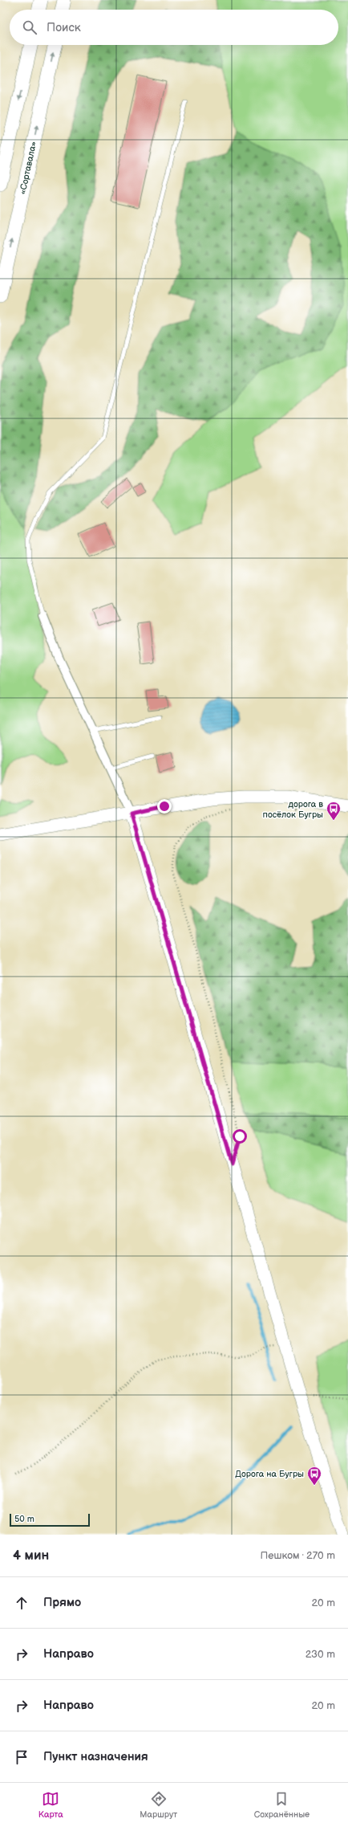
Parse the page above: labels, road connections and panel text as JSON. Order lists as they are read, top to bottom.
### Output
{
  "streets": {
    "highway": ["«Сортавала»"]
  },
  "places": {
    "bus stop": ["дорога в посёлок Бугры", "Дорога на Бугры"]
  },
  "scale_bar": "50 m",
  "page": {
    "search": "Поиск",
    "scale": "50 m",
    "heading": ["4 мин", "Пешком · 270 m"],
    "list": [
      ["Прямо", "20 m"],
      ["Направо", "230 m"],
      ["Направо", "20 m"],
      "Пункт назначения"
    ],
    "nav": ["Карта", "Маршрут", "Сохранённые"]
  }
}
